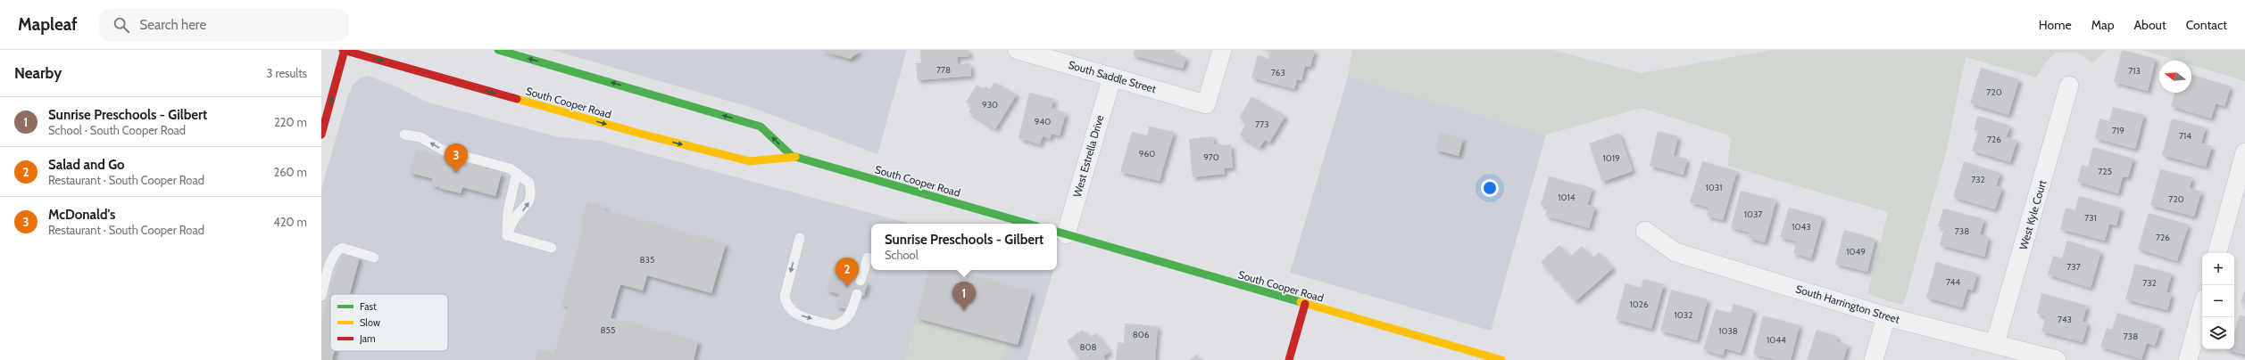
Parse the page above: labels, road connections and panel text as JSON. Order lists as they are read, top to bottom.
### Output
{
  "streets": {
    "main road": ["South Cooper Road"],
    "street": [
      "South Saddle Street",
      "West Estrella Drive",
      "West Kyle Court",
      "South Harrington Street"
    ]
  },
  "crossings": [
    ["South Saddle Street", "West Estrella Drive"],
    ["South Cooper Road", "West Estrella Drive"],
    ["West Kyle Court", "South Harrington Street"]
  ],
  "house_numbers": [
    "778",
    "713",
    "763",
    "720",
    "930",
    "940",
    "773",
    "719",
    "714",
    "726",
    "960",
    "970",
    "1019",
    "725",
    "732",
    "1031",
    "1014",
    "720",
    "1037",
    "731",
    "1043",
    "738",
    "726",
    "1049",
    "835",
    "737",
    "744",
    "732",
    "1026",
    "1032",
    "743",
    "855",
    "1038",
    "806",
    "738",
    "1044",
    "808"
  ],
  "legend": ["Fast", "Slow", "Jam"],
  "north": "left",
  "page": {
    "header": "Mapleaf",
    "search": "Search here",
    "nav": [
      "Home",
      "Map",
      "About",
      "Contact"
    ],
    "heading": ["Nearby", "3 results"],
    "list": [
      {
        "mark": "1",
        "name": "Sunrise Preschools - Gilbert",
        "note": "School · South Cooper Road",
        "value": "220 m"
      },
      {
        "mark": "2",
        "name": "Salad and Go",
        "note": "Restaurant · South Cooper Road",
        "value": "260 m"
      },
      {
        "mark": "3",
        "name": "McDonald's",
        "note": "Restaurant · South Cooper Road",
        "value": "420 m"
      }
    ],
    "pins": ["3", "2", "1"],
    "popup": ["Sunrise Preschools - Gilbert", "School"],
    "map_buttons": ["+", "−"]
  }
}
